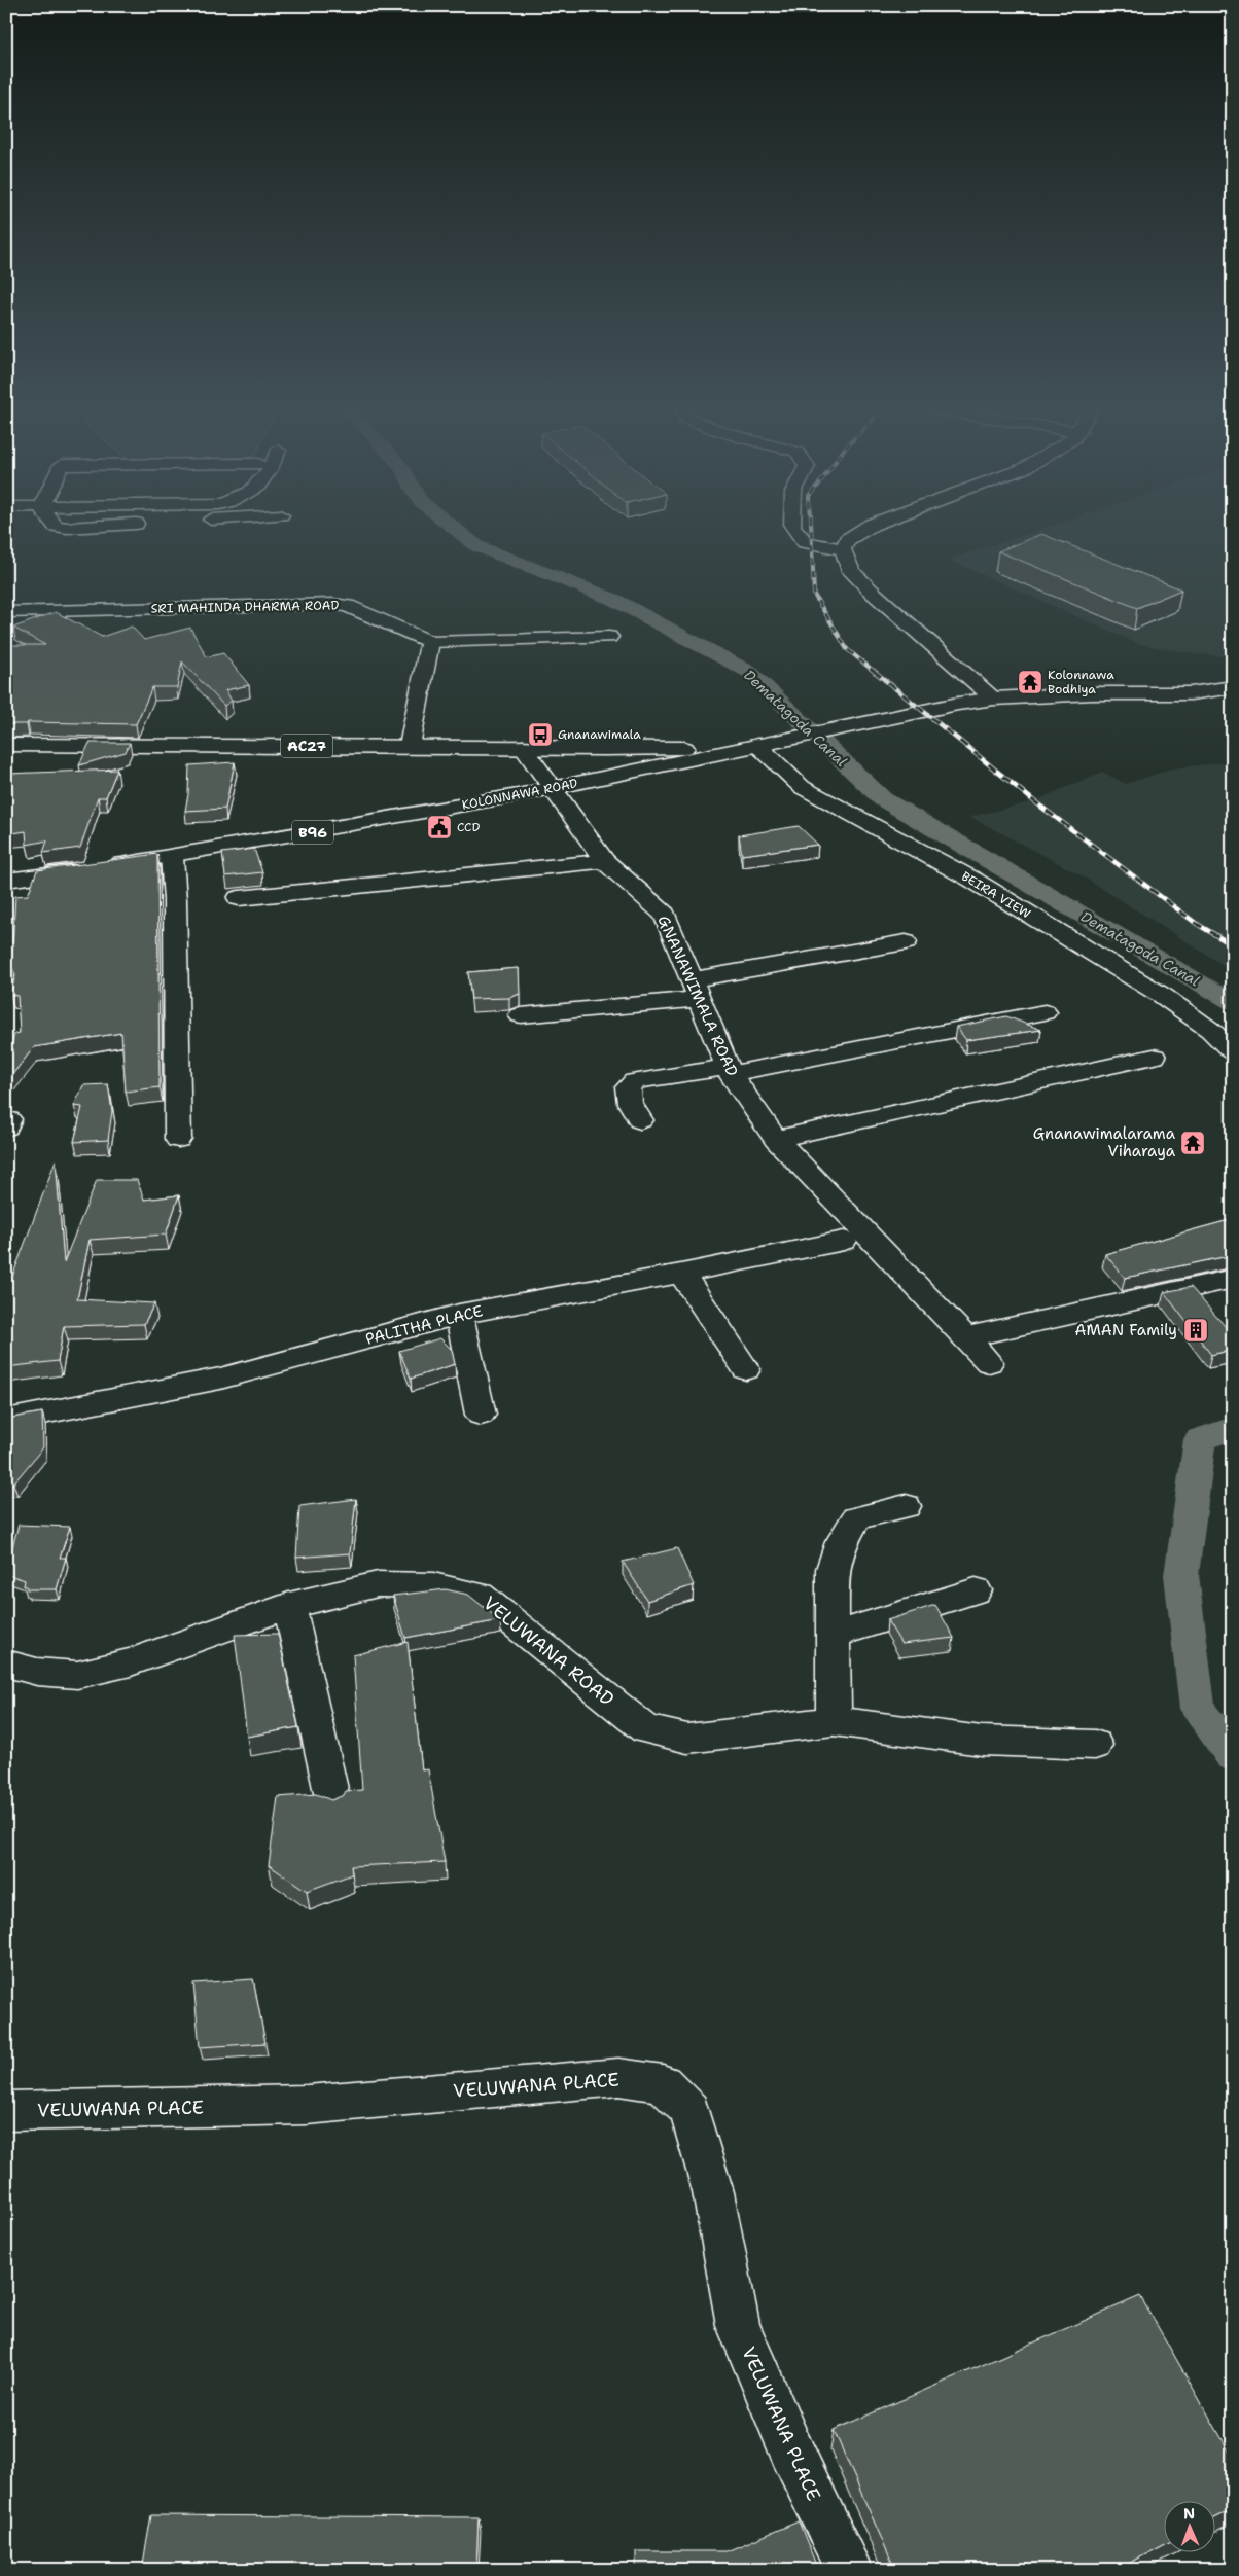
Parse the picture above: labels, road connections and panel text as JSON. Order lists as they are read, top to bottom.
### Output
{
  "streets": {
    "street": [
      "SRI MAHINDA DHARMA ROAD",
      "AC27",
      "KOLONNAWA ROAD",
      "B96",
      "BEIRA VIEW",
      "GNANAWIMALA ROAD",
      "PALITHA PLACE",
      "VELUWANA ROAD",
      "VELUWANA PLACE"
    ]
  },
  "crossings": [
    ["AC27", "KOLONNAWA ROAD"],
    ["AC27", "B96"],
    ["AC27", "BEIRA VIEW"],
    ["AC27", "GNANAWIMALA ROAD"],
    ["KOLONNAWA ROAD", "B96"],
    ["KOLONNAWA ROAD", "BEIRA VIEW"],
    ["KOLONNAWA ROAD", "GNANAWIMALA ROAD"],
    ["B96", "BEIRA VIEW"]
  ],
  "water": ["Dematagoda Canal"],
  "places": {
    "temple": ["Kolonnawa Bodhiya", "Gnanawimalarama Viharaya"],
    "bus stop": ["Gnanawimala"],
    "public building": ["CCD"],
    "building": ["AMAN Family"]
  },
  "north": "top"
}
